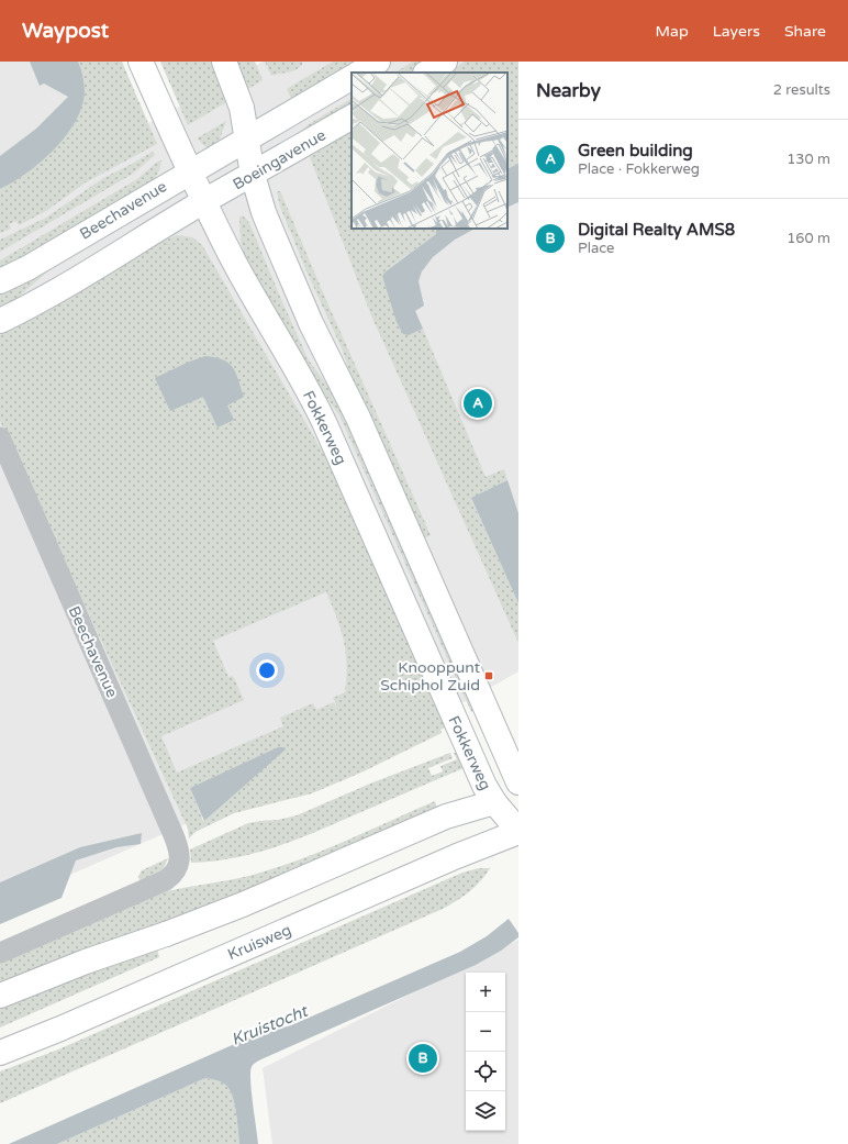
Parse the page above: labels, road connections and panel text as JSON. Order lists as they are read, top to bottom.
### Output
{
  "streets": {
    "main road": [
      "Boeingavenue",
      "Beechavenue",
      "Fokkerweg",
      "Kruisweg"
    ]
  },
  "crossings": [
    ["Boeingavenue", "Fokkerweg"],
    ["Beechavenue", "Fokkerweg"],
    ["Fokkerweg", "Kruisweg"]
  ],
  "water": ["Kruistocht"],
  "places": {
    "transit": ["Knooppunt Schiphol Zuid"]
  },
  "page": {
    "header": "Waypost",
    "nav": ["Map", "Layers", "Share"],
    "heading": ["Nearby", "2 results"],
    "list": [
      {
        "mark": "A",
        "name": "Green building",
        "note": "Place · Fokkerweg",
        "value": "130 m"
      },
      {
        "mark": "B",
        "name": "Digital Realty AMS8",
        "note": "Place",
        "value": "160 m"
      }
    ],
    "pins": ["A", "B"],
    "map_buttons": ["+", "−"]
  }
}
